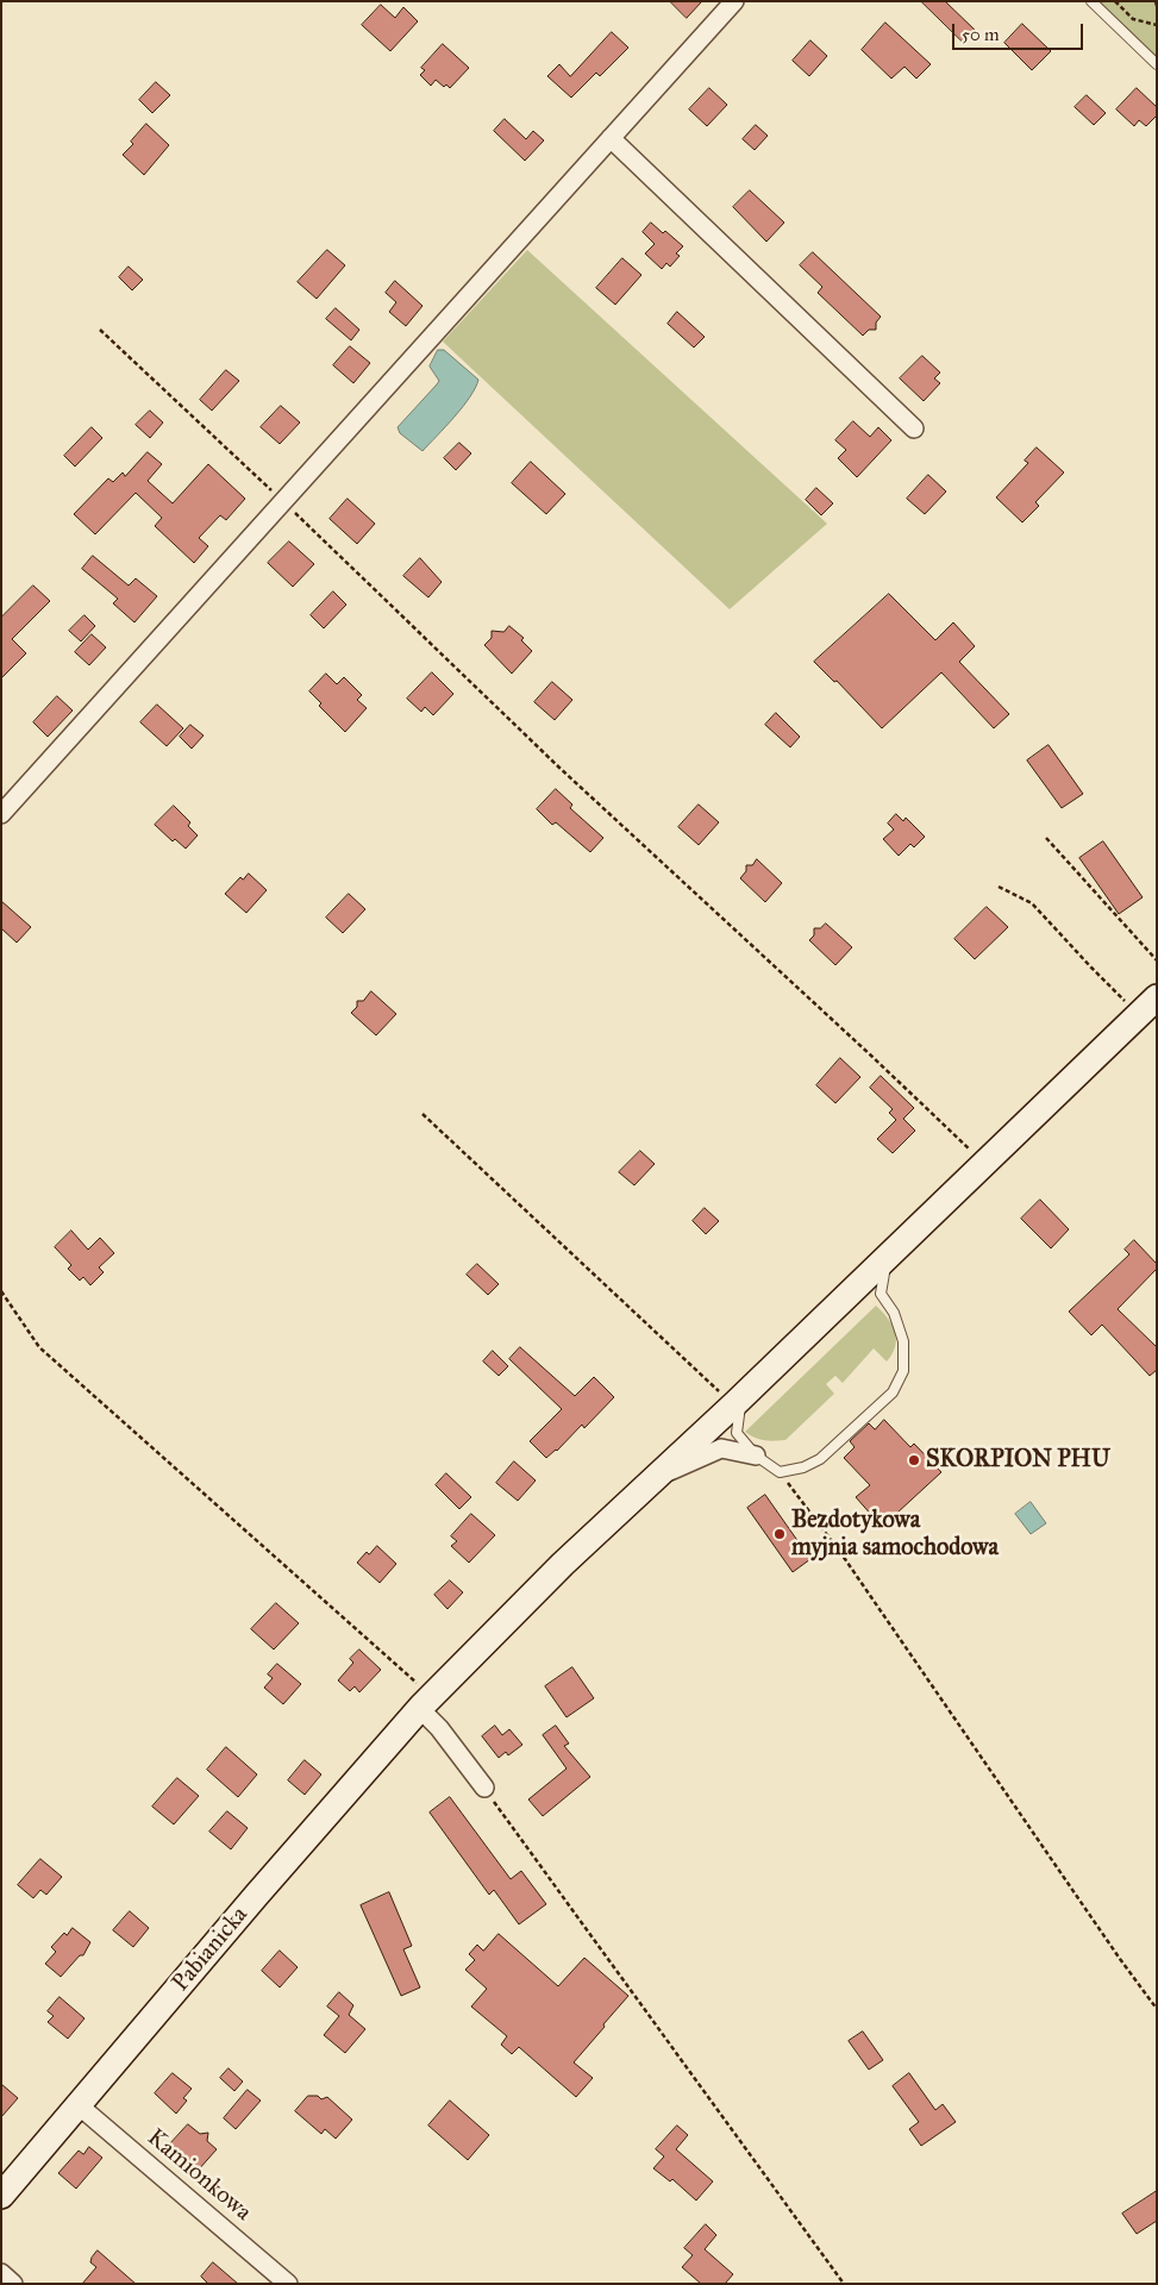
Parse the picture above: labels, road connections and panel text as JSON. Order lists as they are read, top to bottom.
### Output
{
  "streets": {
    "main road": ["Pabianicka"],
    "street": ["Kamionkowa"]
  },
  "crossings": [
    ["Pabianicka", "Kamionkowa"]
  ],
  "places": ["SKORPION PHU", "Bezdotykowa myjnia samochodowa"],
  "scale_bar": "50 m"
}
